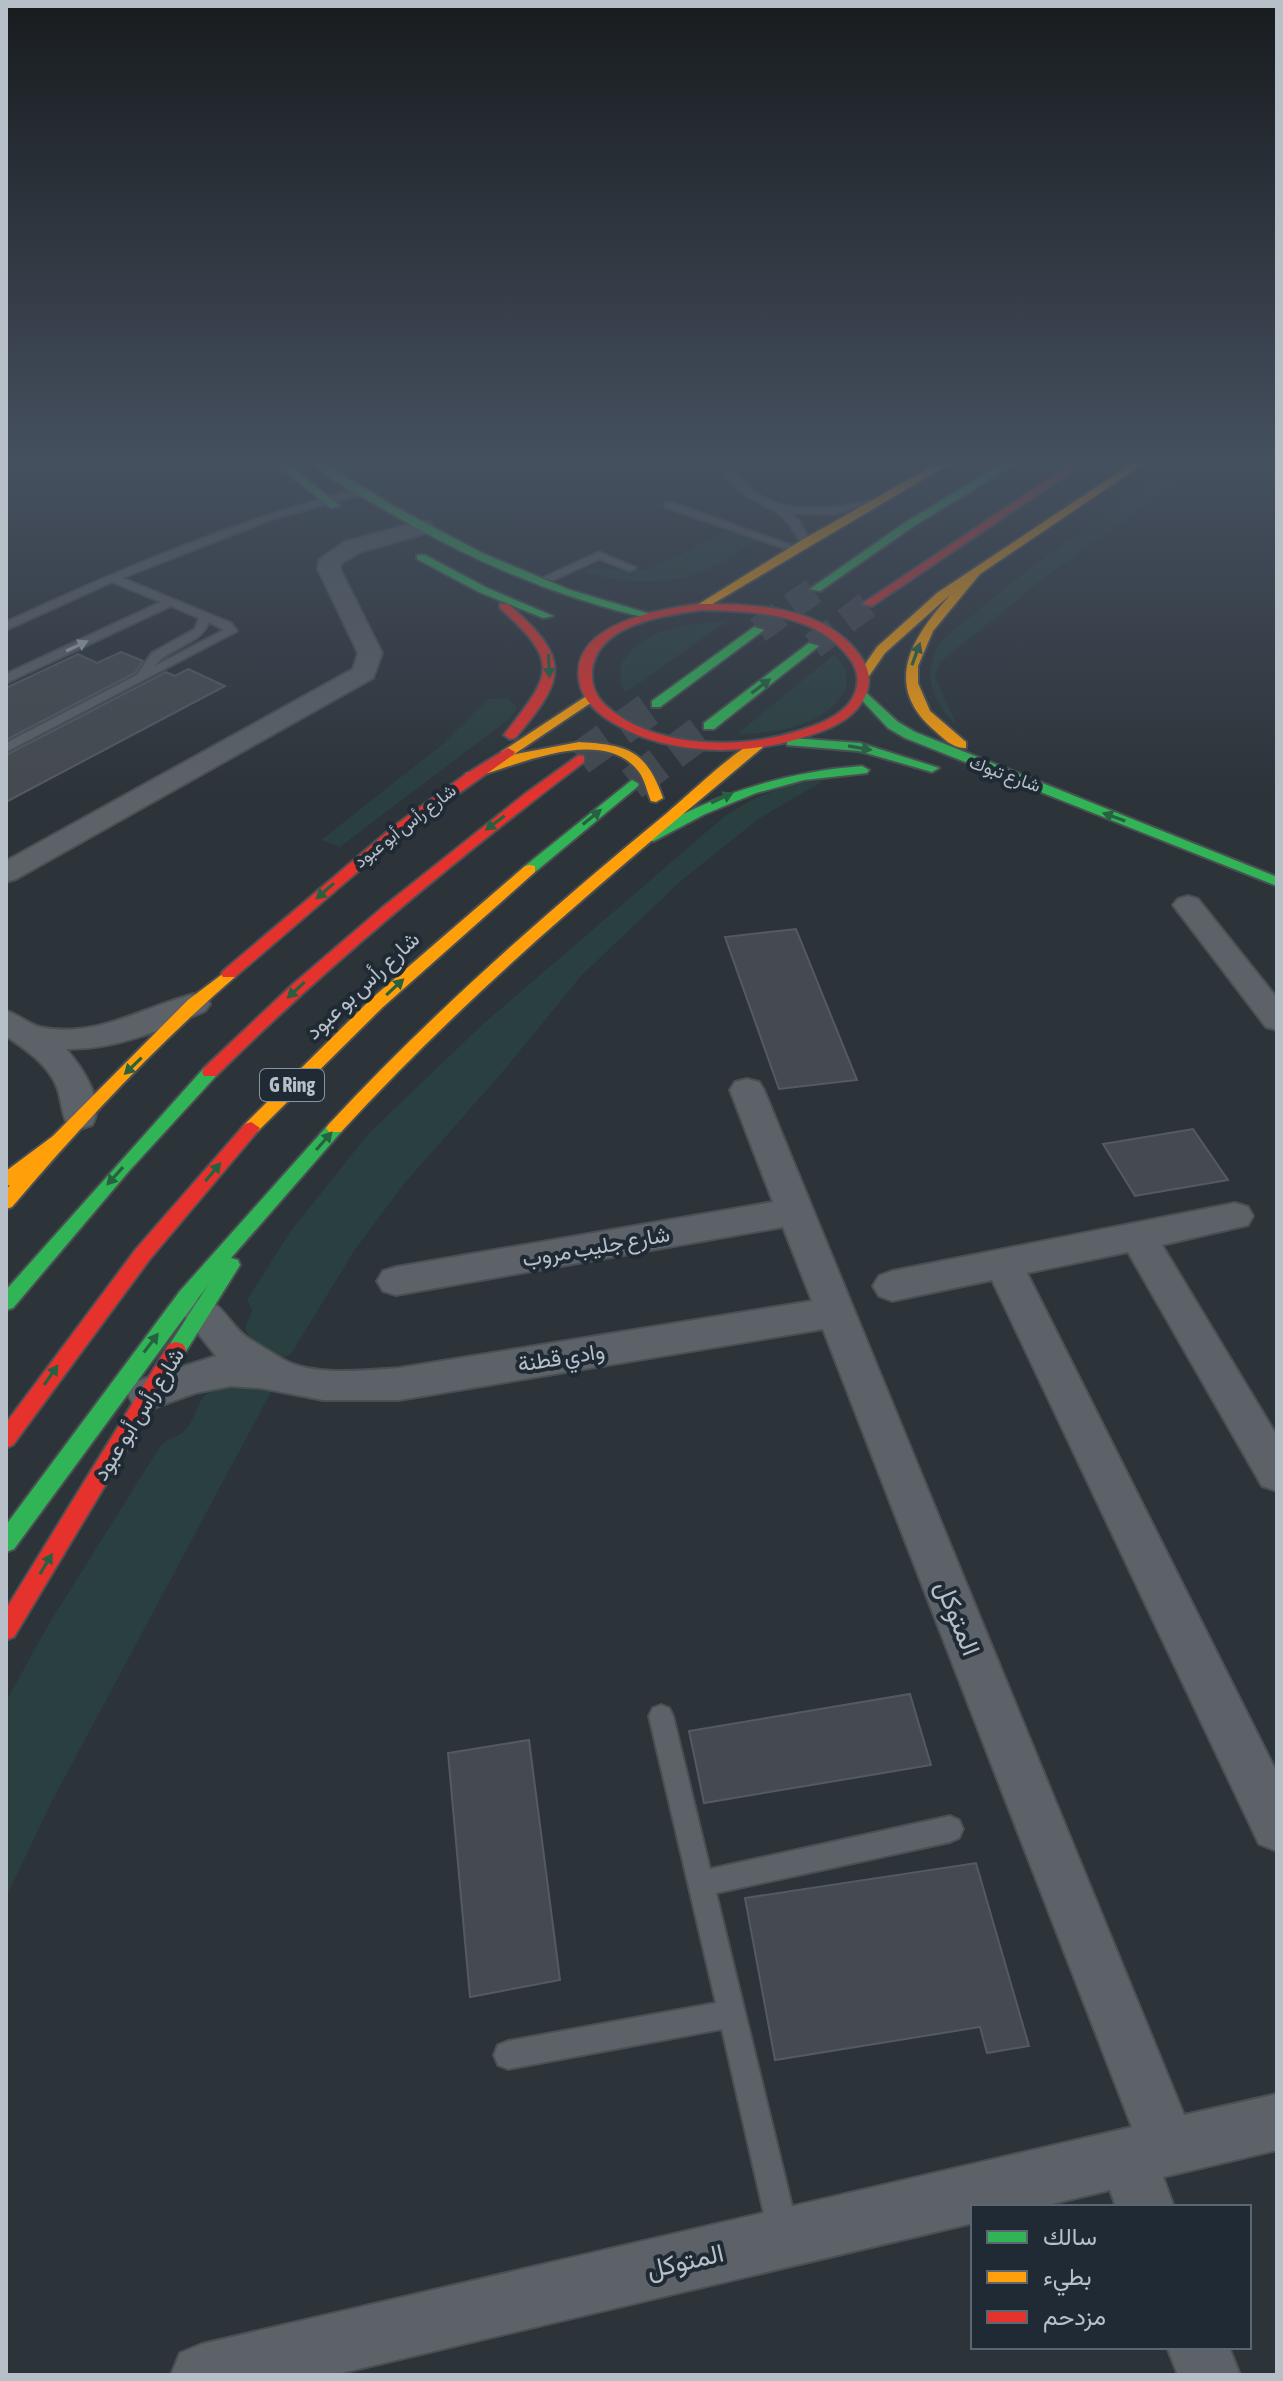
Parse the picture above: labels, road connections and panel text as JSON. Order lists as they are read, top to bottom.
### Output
{
  "streets": {
    "main road": [
      "شارع تبوك",
      "شارع رأس أبو عبود",
      "شارع رأس بو عبود",
      "G Ring"
    ],
    "street": ["شارع جليب مروب", "وادي قطنة", "المتوكل"]
  },
  "crossings": [
    ["شارع رأس أبو عبود", "وادي قطنة"],
    ["شارع جليب مروب", "المتوكل"],
    ["وادي قطنة", "المتوكل"]
  ],
  "legend": ["سالك", "بطيء", "مزدحم"]
}
